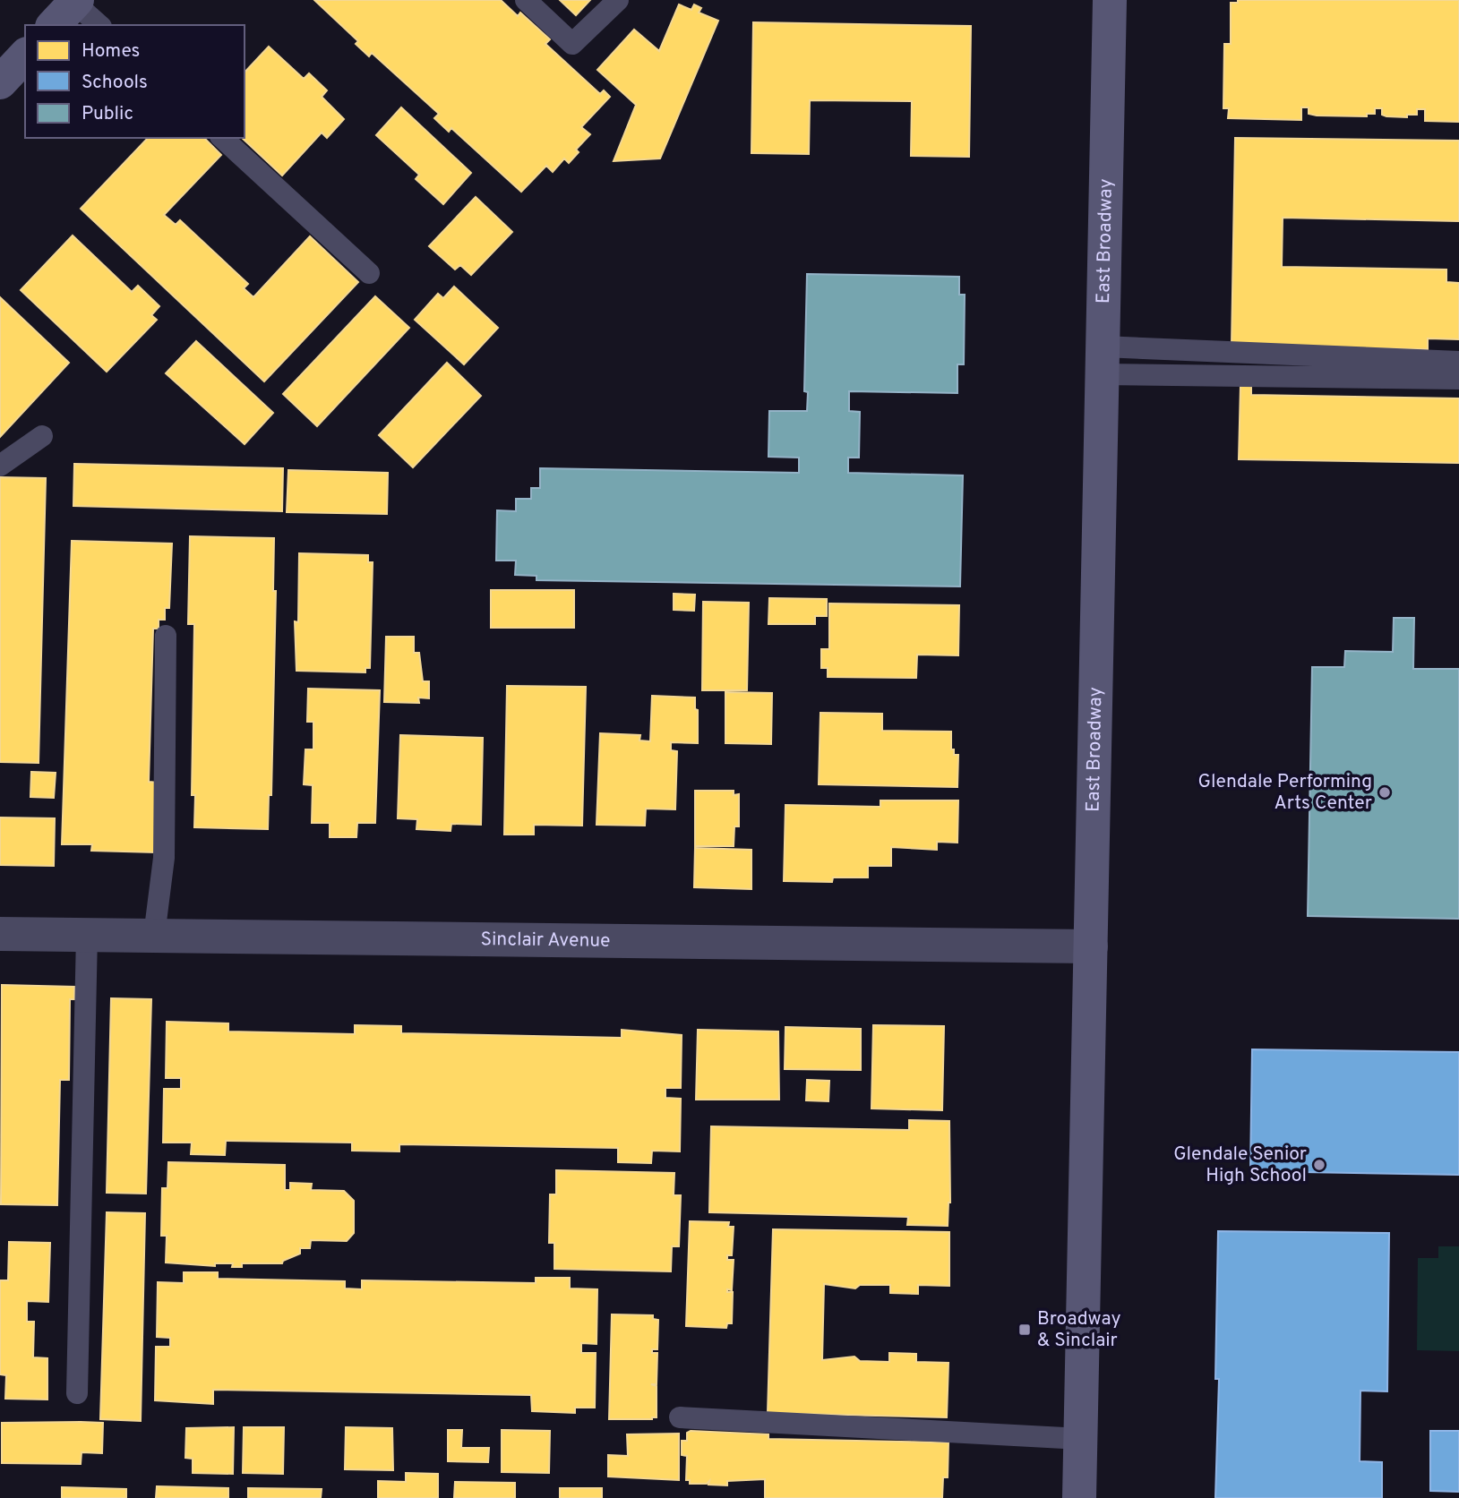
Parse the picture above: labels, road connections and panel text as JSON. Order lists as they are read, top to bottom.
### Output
{
  "streets": {
    "main road": ["East Broadway"],
    "street": ["Sinclair Avenue"]
  },
  "crossings": [
    ["East Broadway", "Sinclair Avenue"]
  ],
  "places": {
    "other": ["Glendale Performing Arts Center", "Glendale Senior High School"],
    "transit": ["Broadway & Sinclair"]
  },
  "legend": ["Homes", "Schools", "Public"]
}
